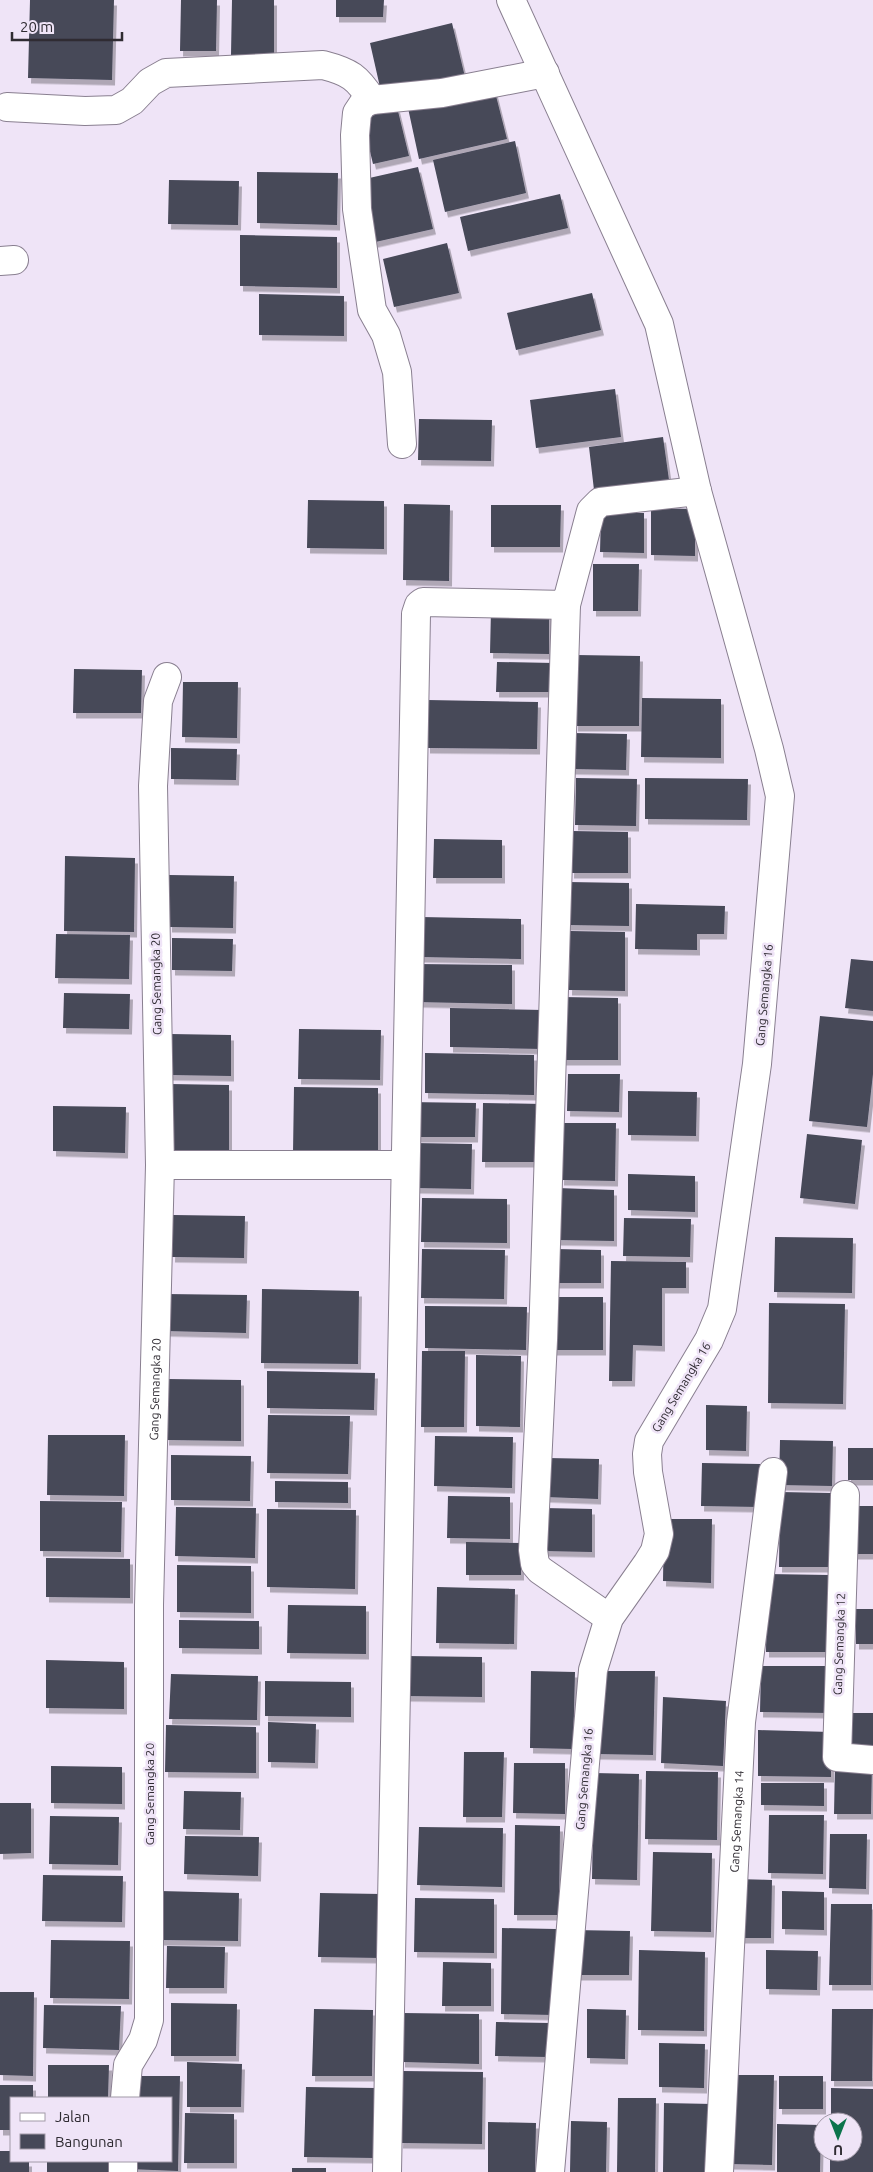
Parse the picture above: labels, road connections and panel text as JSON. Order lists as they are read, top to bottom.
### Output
{
  "streets": {
    "street": [
      "Gang Semangka 20",
      "Gang Semangka 16",
      "Gang Semangka 12",
      "Gang Semangka 14"
    ]
  },
  "legend": ["Jalan", "Bangunan"],
  "scale_bar": "20 m",
  "north": "bottom"
}
